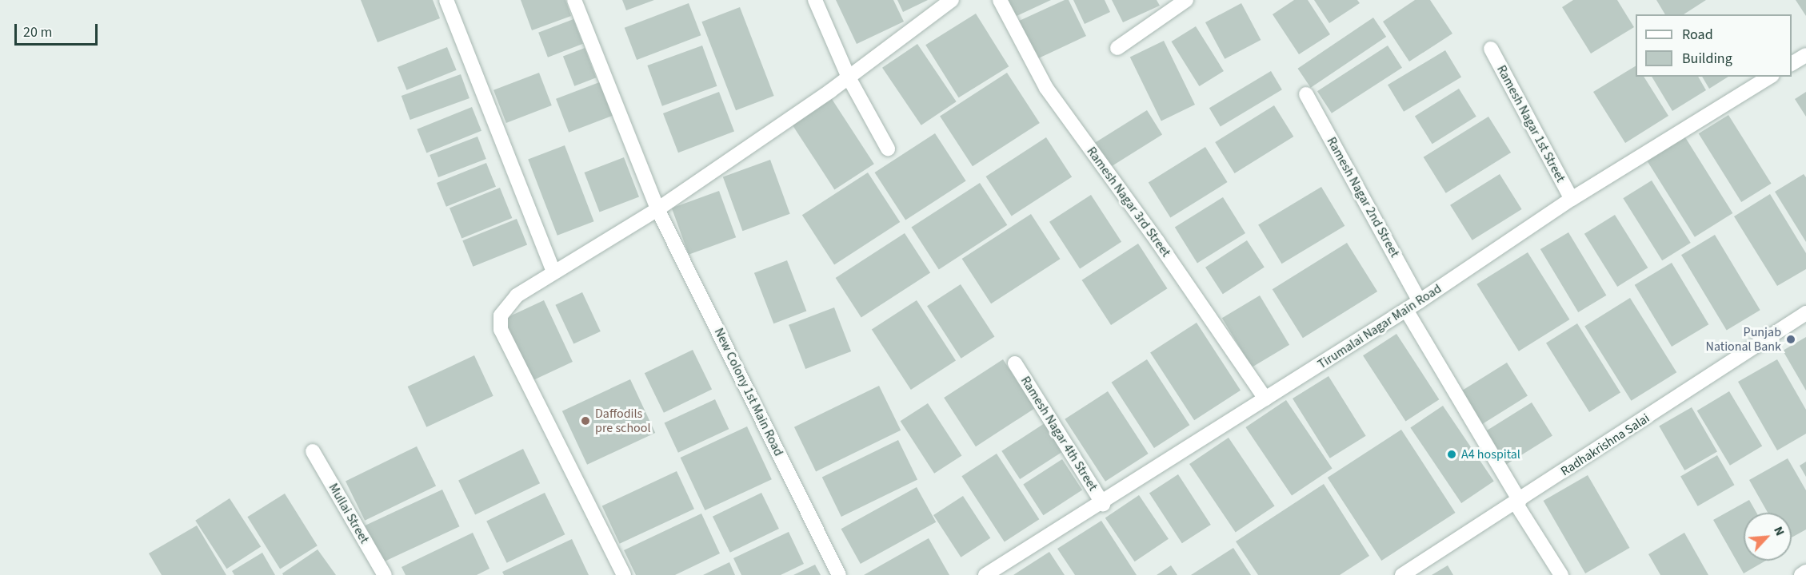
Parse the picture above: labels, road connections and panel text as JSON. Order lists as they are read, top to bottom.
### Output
{
  "streets": {
    "street": [
      "Ramesh Nagar 1st Street",
      "Ramesh Nagar 2nd Street",
      "Ramesh Nagar 3rd Street",
      "Tirumalai Nagar Main Road",
      "New Colony 1st Main Road",
      "Ramesh Nagar 4th Street",
      "Radhakrishna Salai",
      "Mullai Street"
    ]
  },
  "crossings": [
    ["Ramesh Nagar 1st Street", "Tirumalai Nagar Main Road"],
    ["Ramesh Nagar 2nd Street", "Tirumalai Nagar Main Road"],
    ["Ramesh Nagar 3rd Street", "Tirumalai Nagar Main Road"],
    ["Tirumalai Nagar Main Road", "Ramesh Nagar 4th Street"]
  ],
  "places": ["Punjab National Bank", "Daffodils pre school", "A4 hospital"],
  "legend": ["Road", "Building"],
  "scale_bar": "20 m",
  "north": "top right"
}
